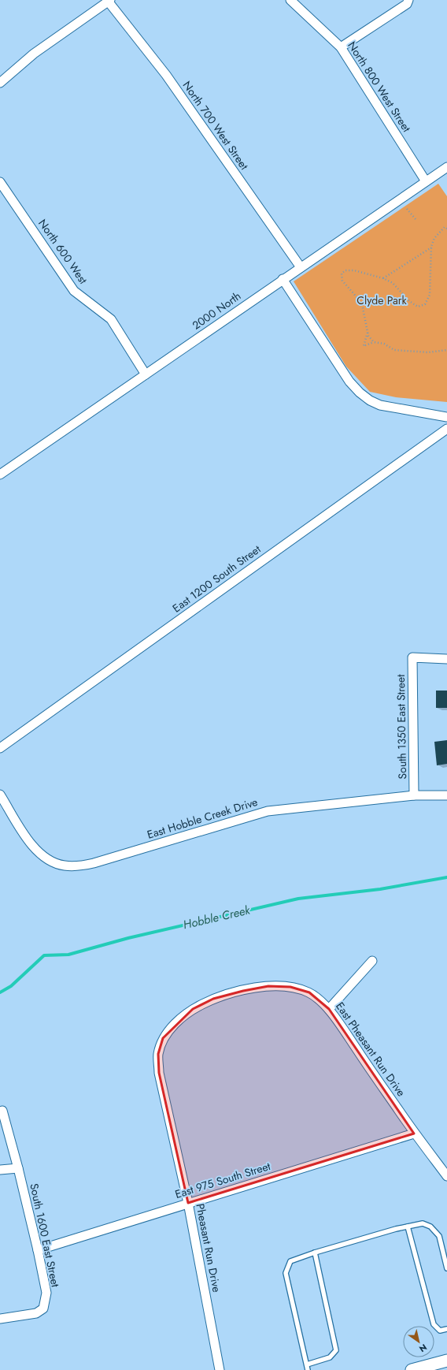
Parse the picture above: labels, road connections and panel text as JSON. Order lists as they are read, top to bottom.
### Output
{
  "streets": {
    "street": [
      "North 800 West Street",
      "North 700 West Street",
      "North 600 West",
      "2000 North",
      "East 1200 South Street",
      "South 1350 East Street",
      "East Hobble Creek Drive",
      "East Pheasant Run Drive",
      "East 975 South Street",
      "South 1600 East Street",
      "Pheasant Run Drive"
    ]
  },
  "crossings": [
    ["North 800 West Street", "2000 North"],
    ["North 700 West Street", "2000 North"],
    ["North 600 West", "2000 North"],
    ["South 1350 East Street", "East Hobble Creek Drive"],
    ["East Pheasant Run Drive", "East 975 South Street"],
    ["East Pheasant Run Drive", "Pheasant Run Drive"],
    ["East 975 South Street", "South 1600 East Street"],
    ["East 975 South Street", "Pheasant Run Drive"]
  ],
  "water": ["Hobble Creek"],
  "parks": ["Clyde Park"],
  "north": "bottom right"
}
